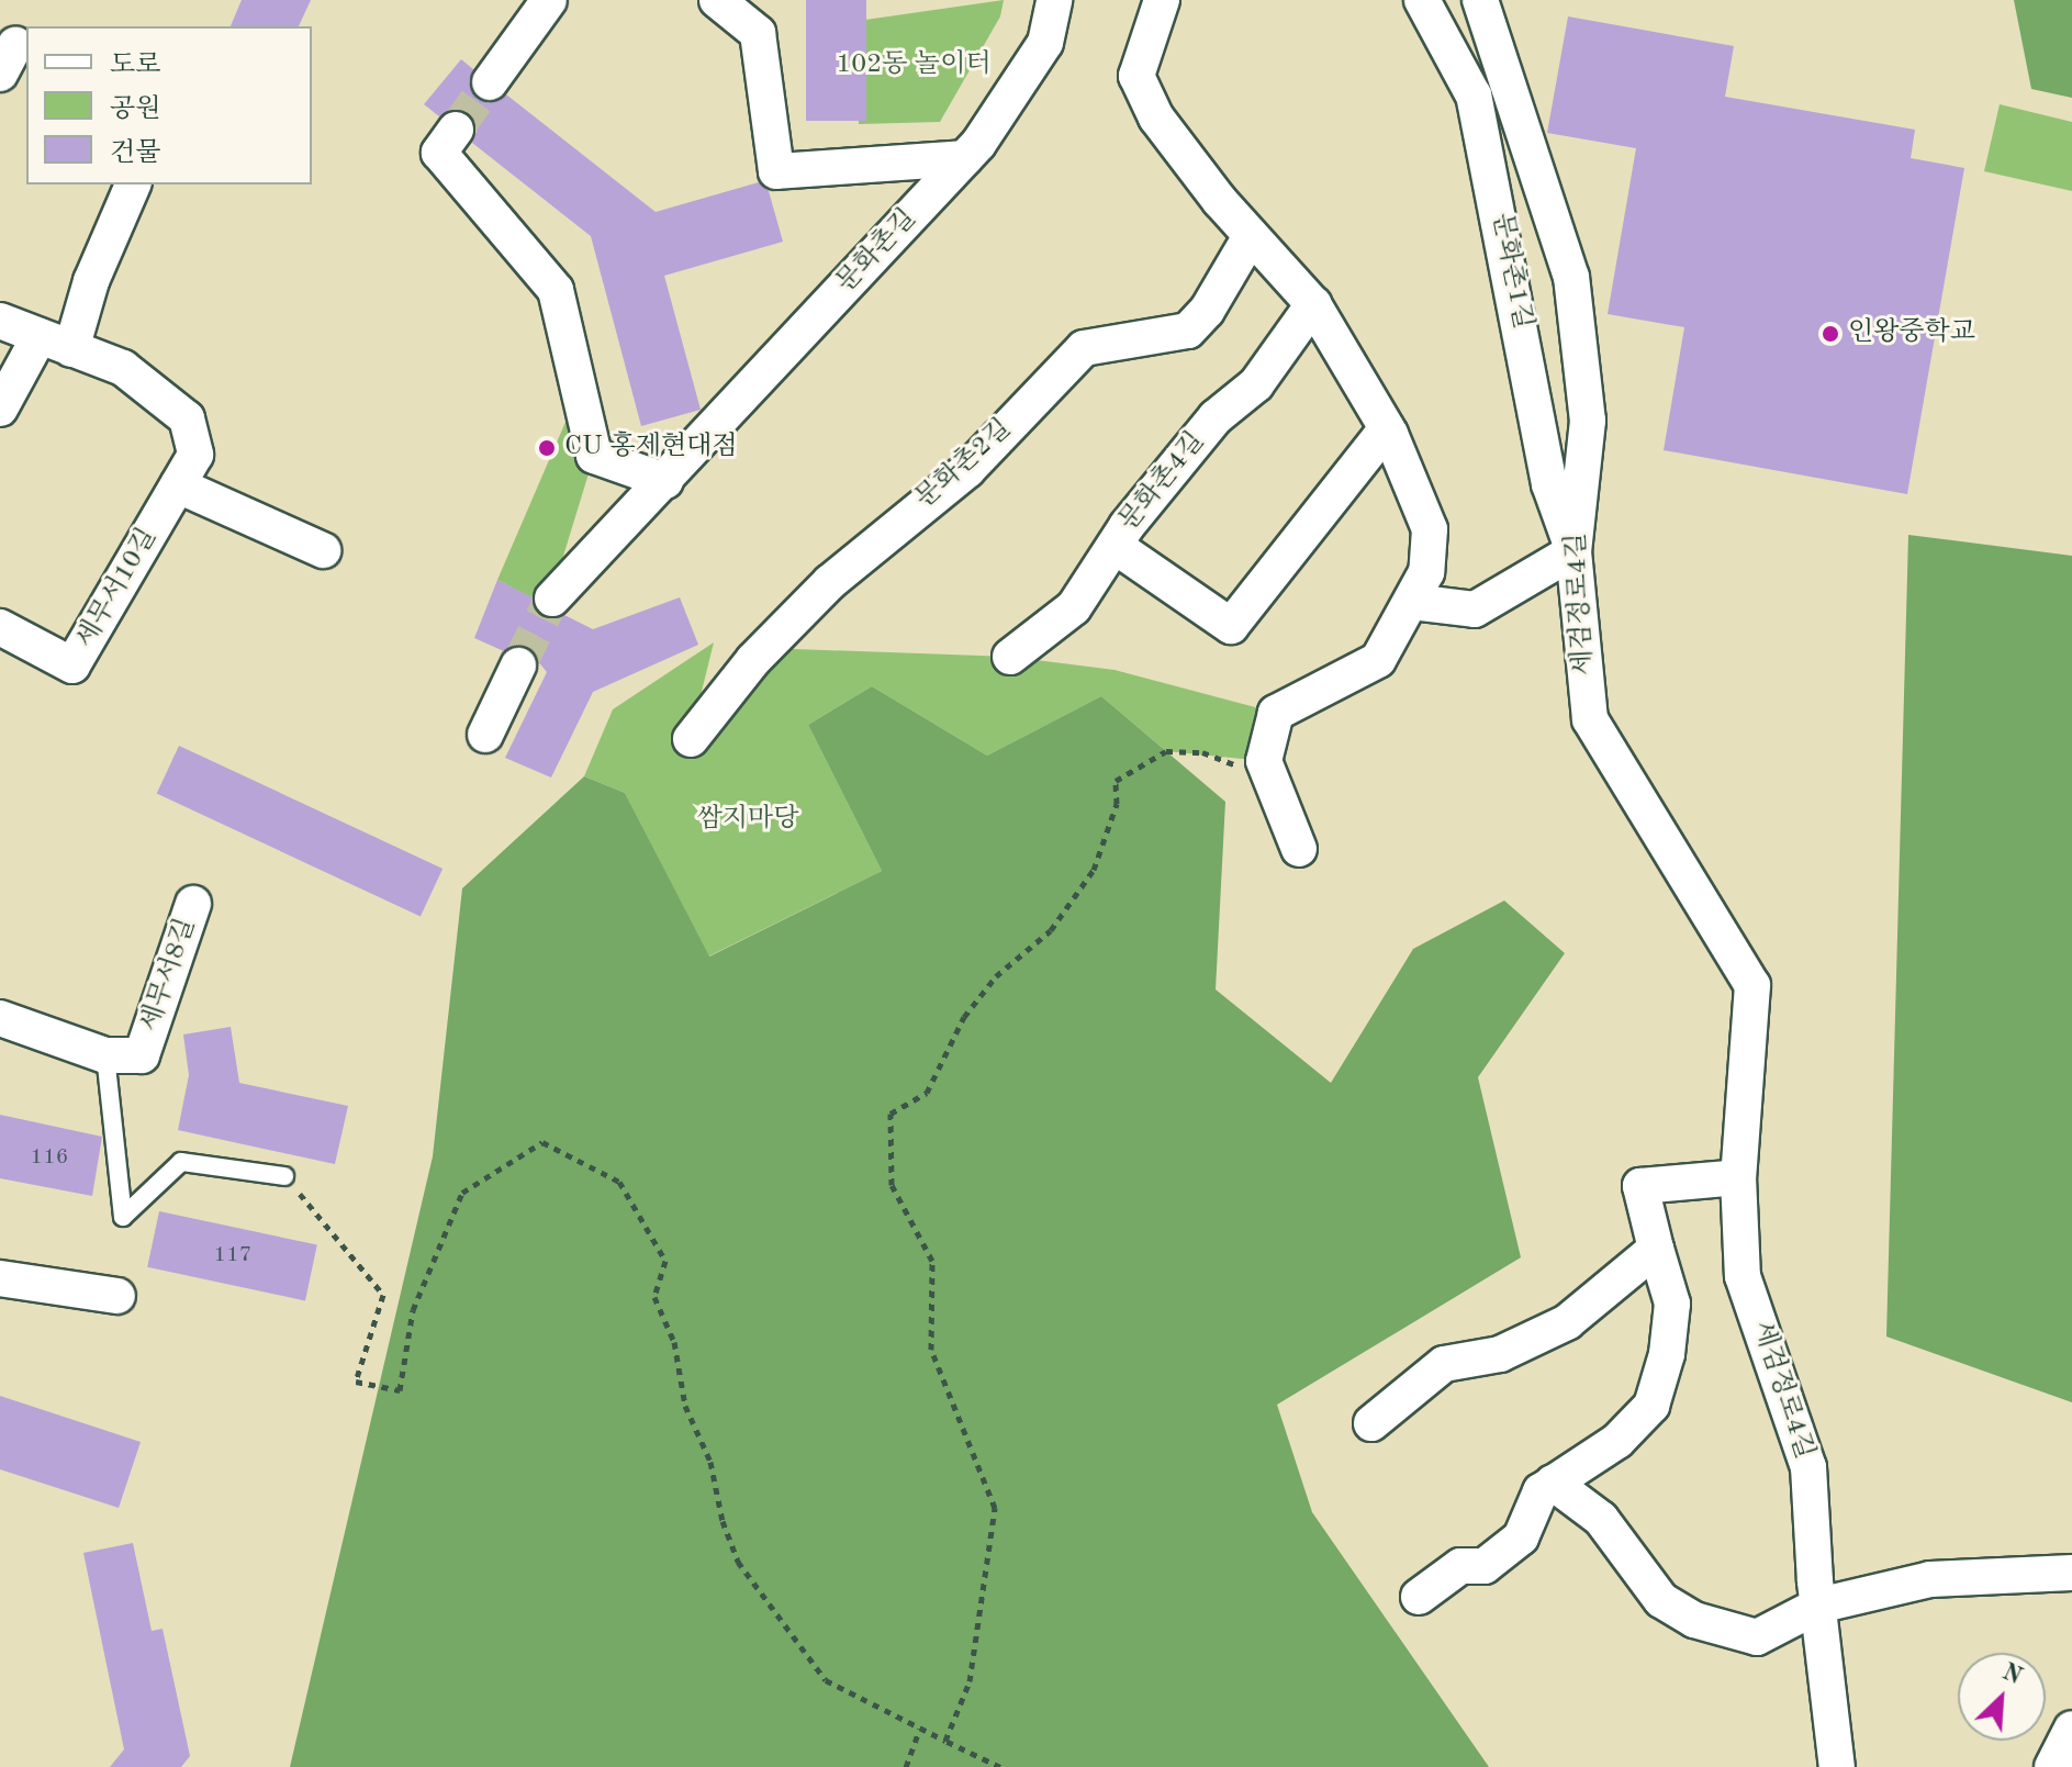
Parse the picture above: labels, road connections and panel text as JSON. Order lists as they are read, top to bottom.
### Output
{
  "streets": {
    "street": [
      "문화촌길",
      "문화촌1길",
      "문화촌2길",
      "문화촌4길",
      "세무서10길",
      "세검정로4길",
      "세무서8길"
    ]
  },
  "crossings": [
    ["문화촌1길", "세검정로4길"]
  ],
  "parks": ["102동 놀이터", "쌈지마당"],
  "places": ["인왕중학교", "CU 홍제현대점"],
  "house_numbers": ["116", "117"],
  "legend": ["도로", "공원", "건물"],
  "north": "top right"
}
